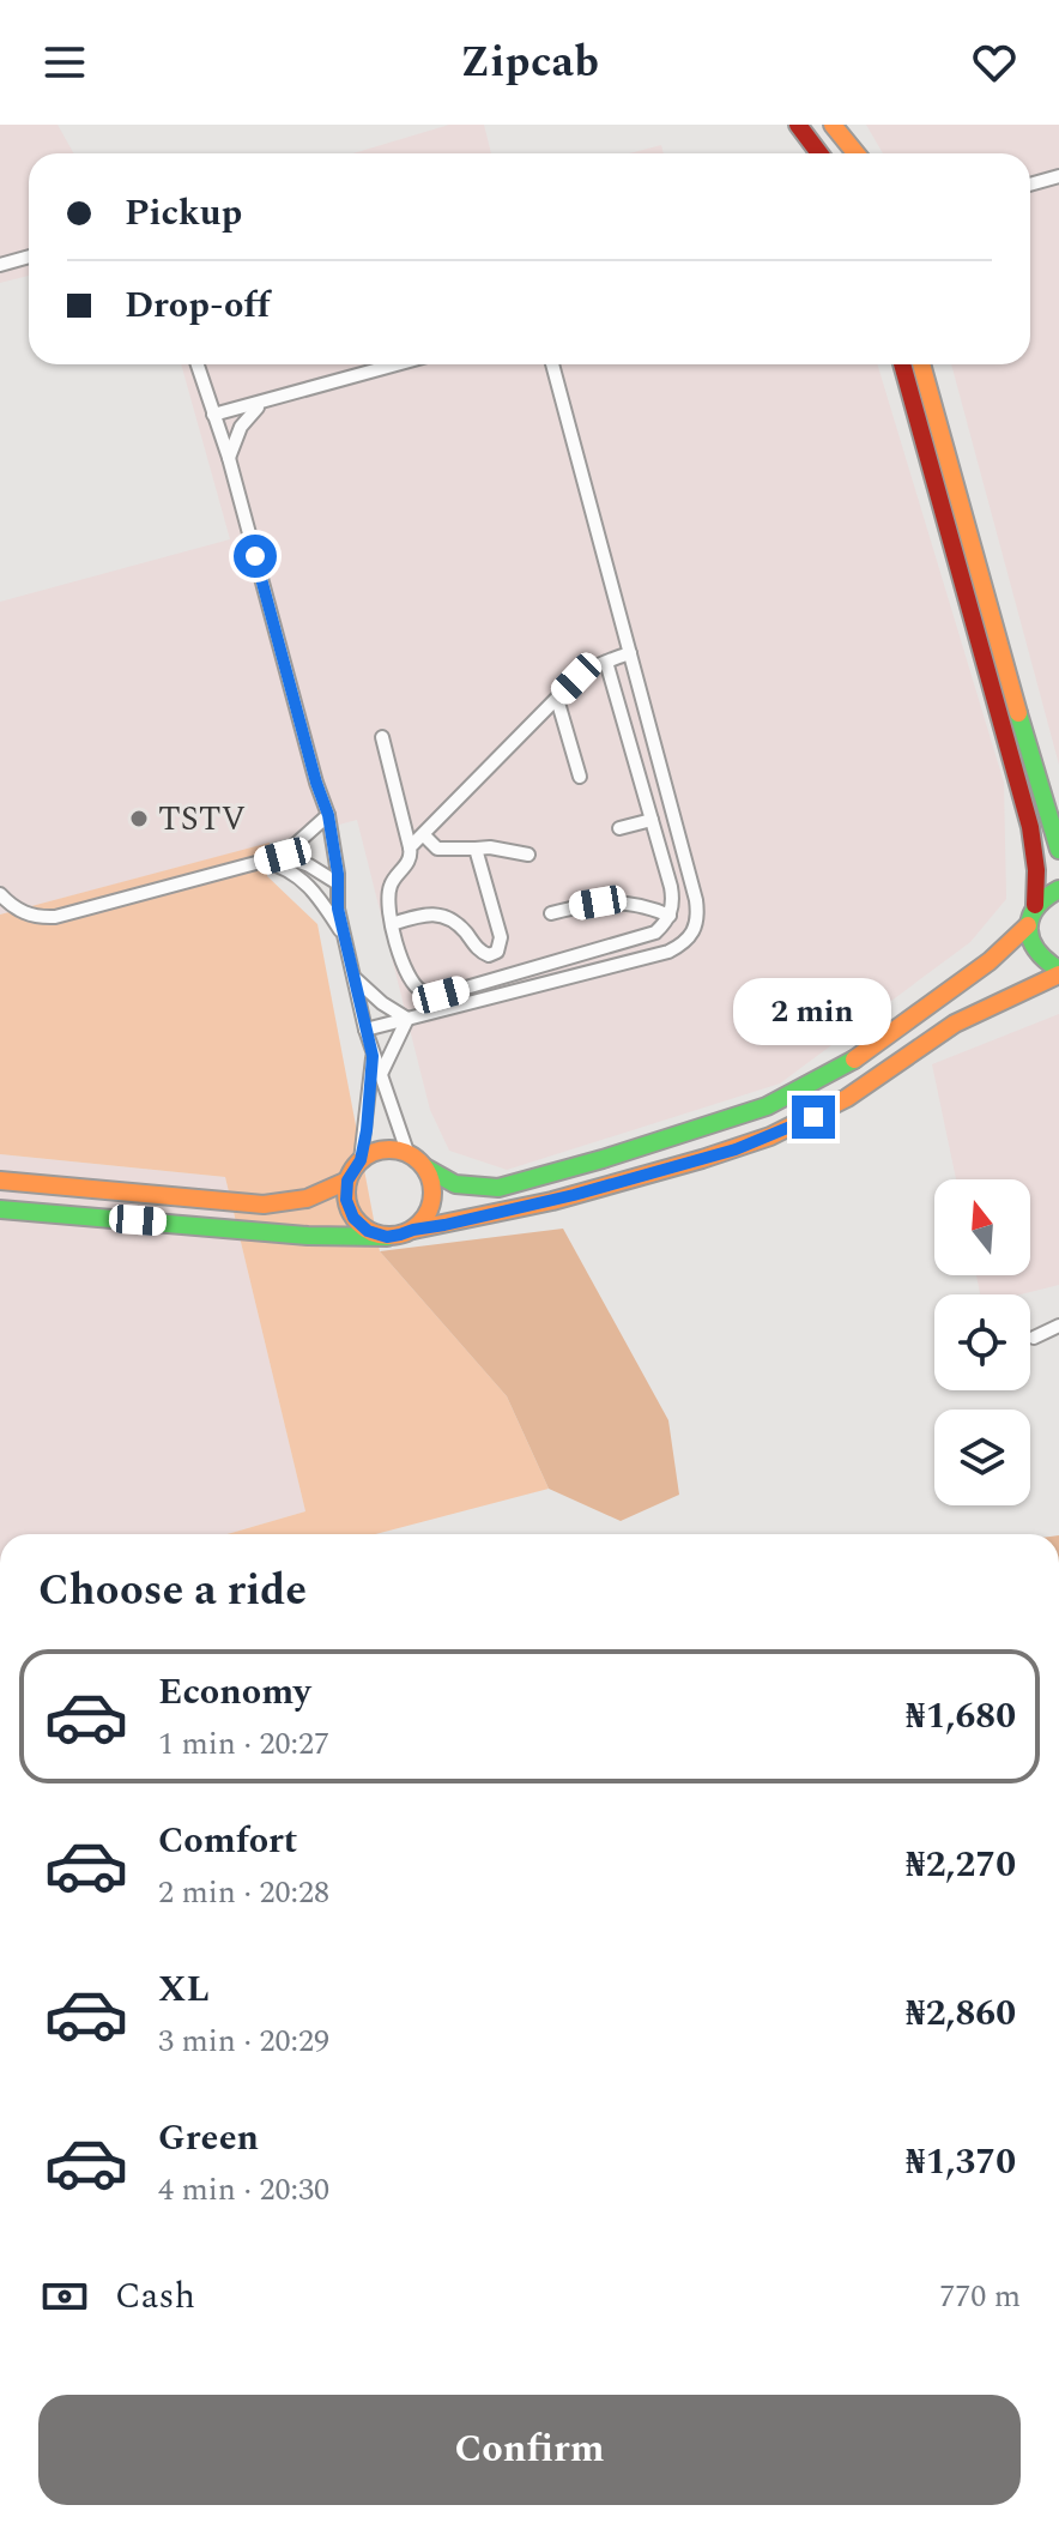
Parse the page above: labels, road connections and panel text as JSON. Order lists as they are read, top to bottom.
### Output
{
  "places": ["TSTV"],
  "north": "top",
  "page": {
    "header": "Zipcab",
    "banner": ["Pickup", "Drop-off"],
    "bubble": "2 min",
    "heading": "Choose a ride",
    "list": [
      {
        "name": "Economy",
        "note": "1 min · 20:27",
        "value": "₦1,680"
      },
      {
        "name": "Comfort",
        "note": "2 min · 20:28",
        "value": "₦2,270"
      },
      {
        "name": "XL",
        "note": "3 min · 20:29",
        "value": "₦2,860"
      },
      {
        "name": "Green",
        "note": "4 min · 20:30",
        "value": "₦1,370"
      }
    ],
    "pay": ["Cash", "770 m"],
    "buttons": "Confirm"
  }
}
